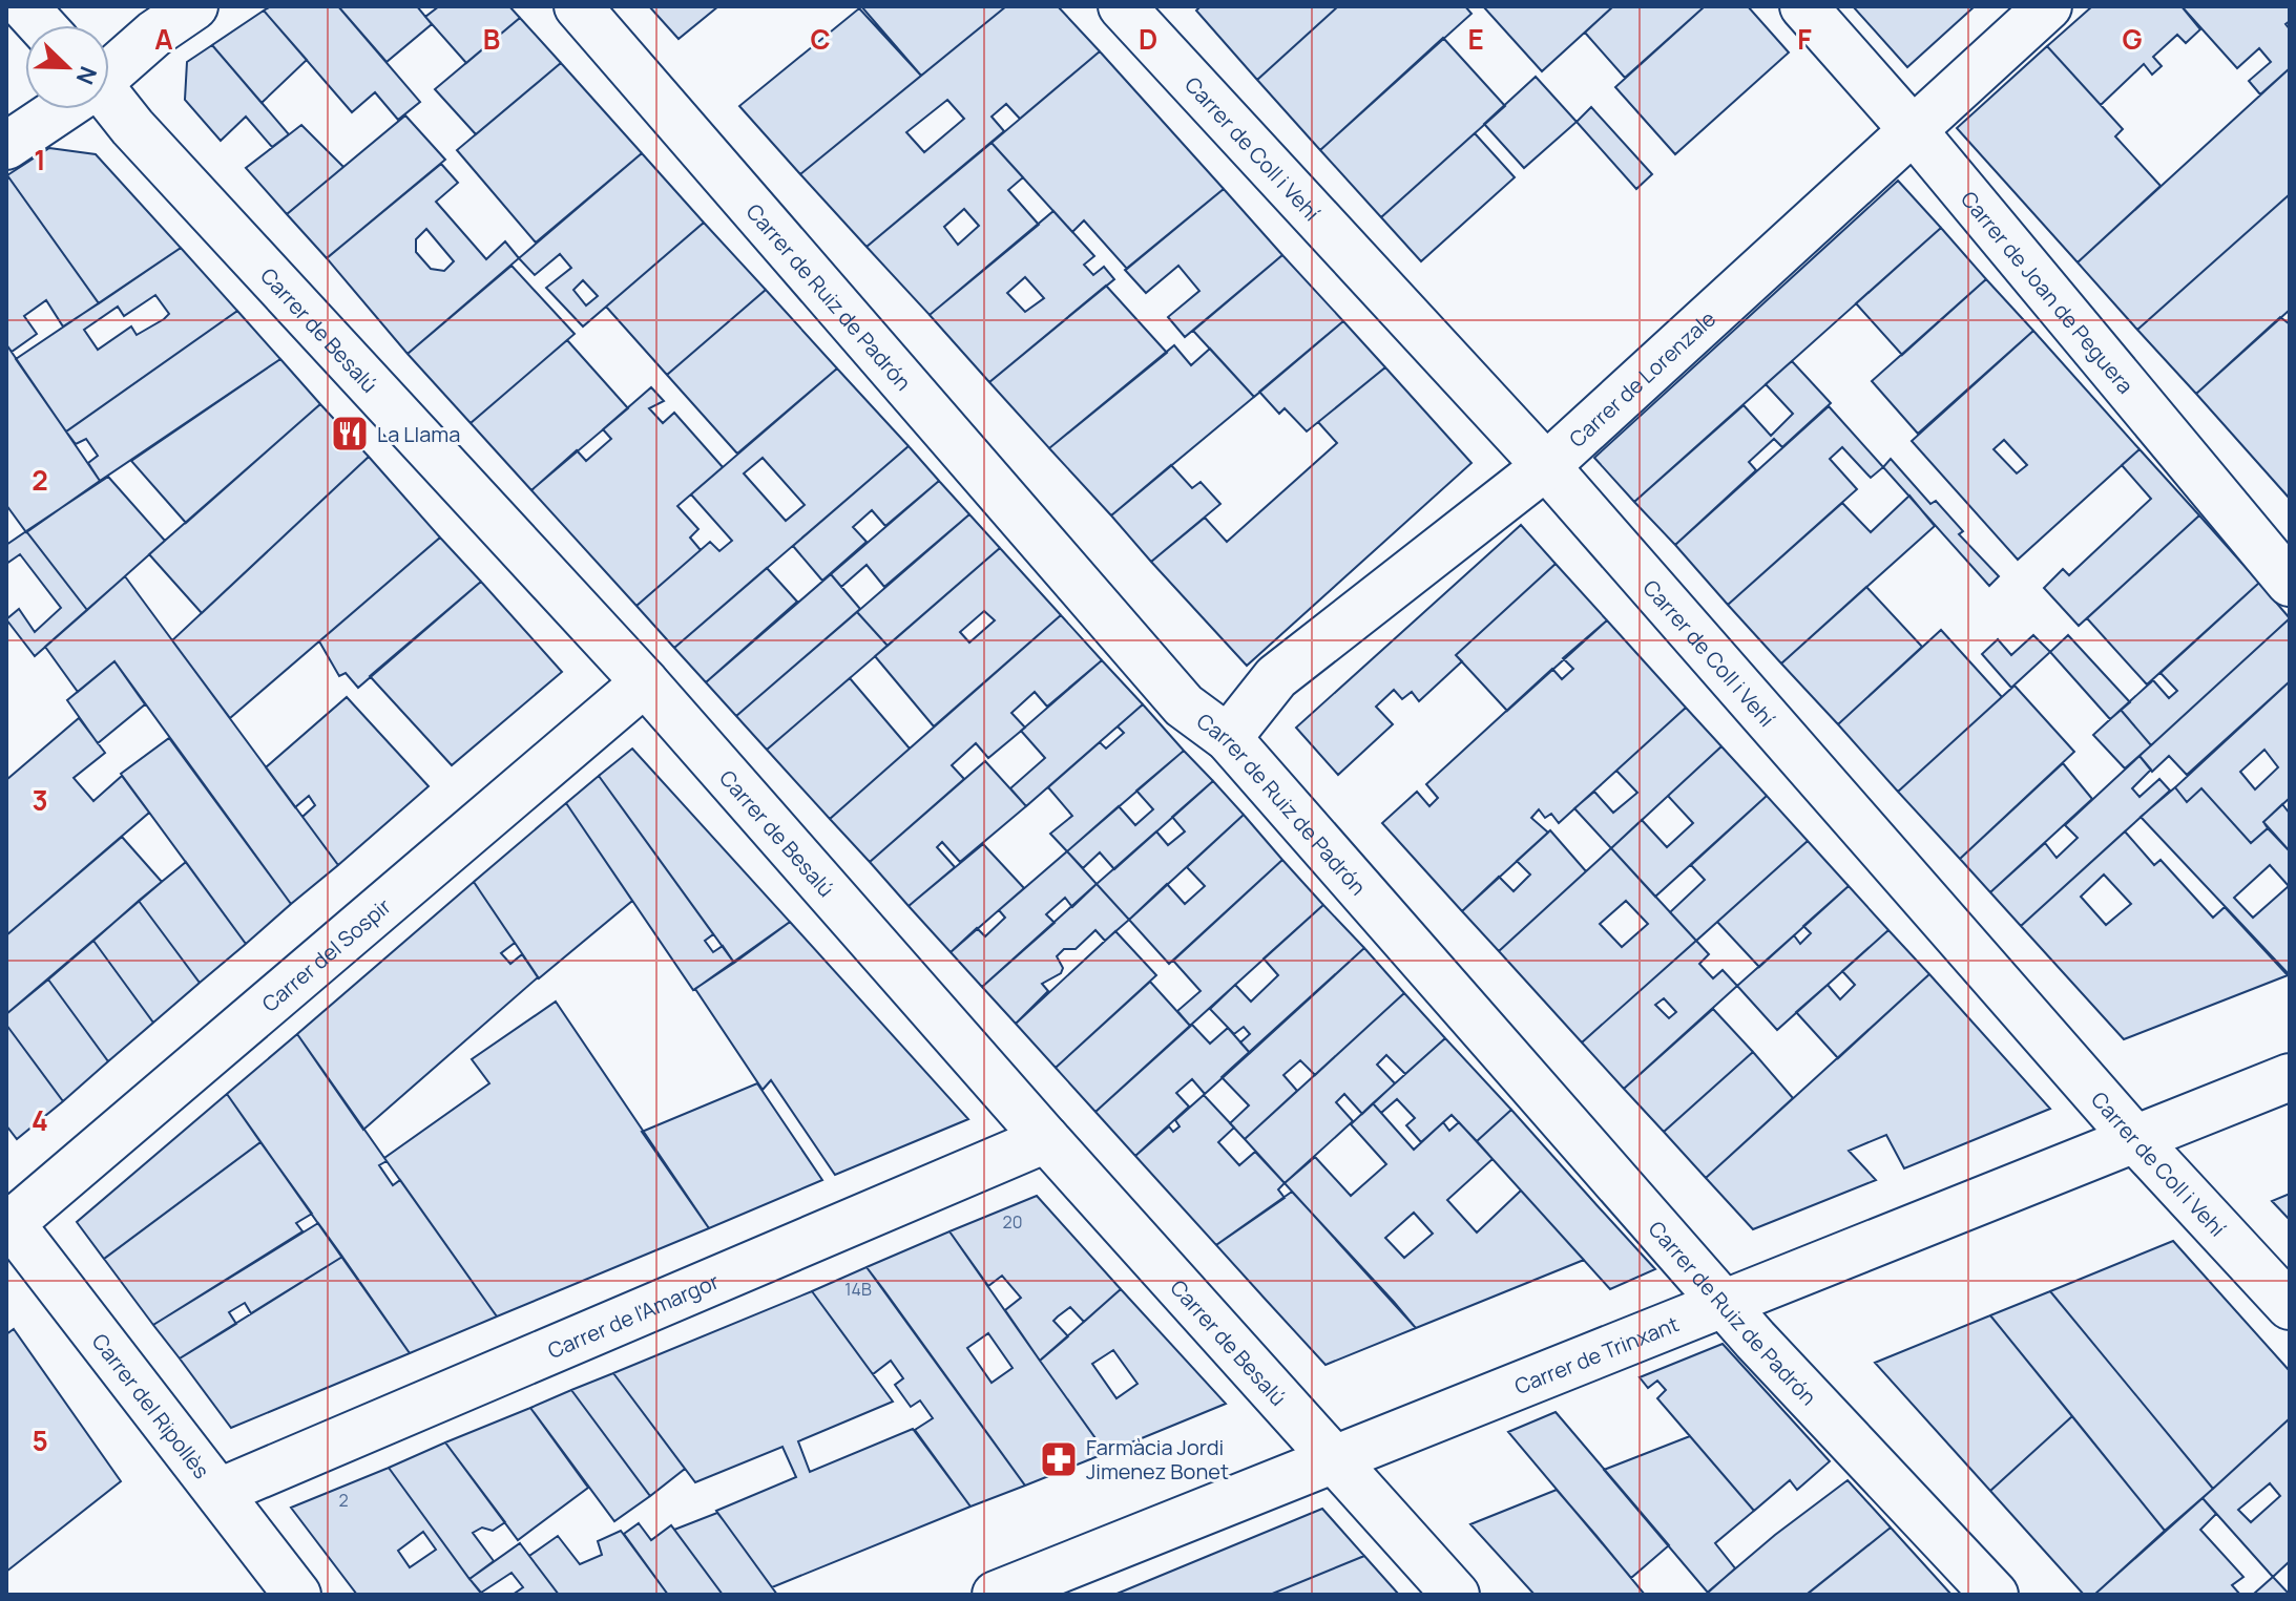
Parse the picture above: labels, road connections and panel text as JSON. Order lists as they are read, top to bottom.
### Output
{
  "streets": {
    "street": [
      "Carrer de Coll i Vehí",
      "Carrer de Joan de Peguera",
      "Carrer de Ruiz de Padrón",
      "Carrer de Besalú",
      "Carrer de Lorenzale",
      "Carrer del Sospir",
      "Carrer de l'Amargor",
      "Carrer de Trinxant",
      "Carrer del Ripollès"
    ]
  },
  "crossings": [
    ["Carrer de Coll i Vehí", "Carrer de Lorenzale"],
    ["Carrer de Coll i Vehí", "Carrer de Trinxant"],
    ["Carrer de Joan de Peguera", "Carrer de Lorenzale"],
    ["Carrer de Ruiz de Padrón", "Carrer de Lorenzale"],
    ["Carrer de Ruiz de Padrón", "Carrer de Trinxant"],
    ["Carrer de Besalú", "Carrer del Sospir"],
    ["Carrer de Besalú", "Carrer de l'Amargor"],
    ["Carrer de Besalú", "Carrer de Trinxant"],
    ["Carrer del Sospir", "Carrer del Ripollès"],
    ["Carrer de l'Amargor", "Carrer del Ripollès"]
  ],
  "places": {
    "restaurant": ["La Llama"],
    "pharmacy": ["Farmàcia Jordi Jimenez Bonet"]
  },
  "house_numbers": ["20", "14B", "2"],
  "north": "bottom right",
  "grid": {
    "columns": [
      "A",
      "B",
      "C",
      "D",
      "E",
      "F",
      "G"
    ],
    "rows": [
      "1",
      "2",
      "3",
      "4",
      "5"
    ]
  }
}
